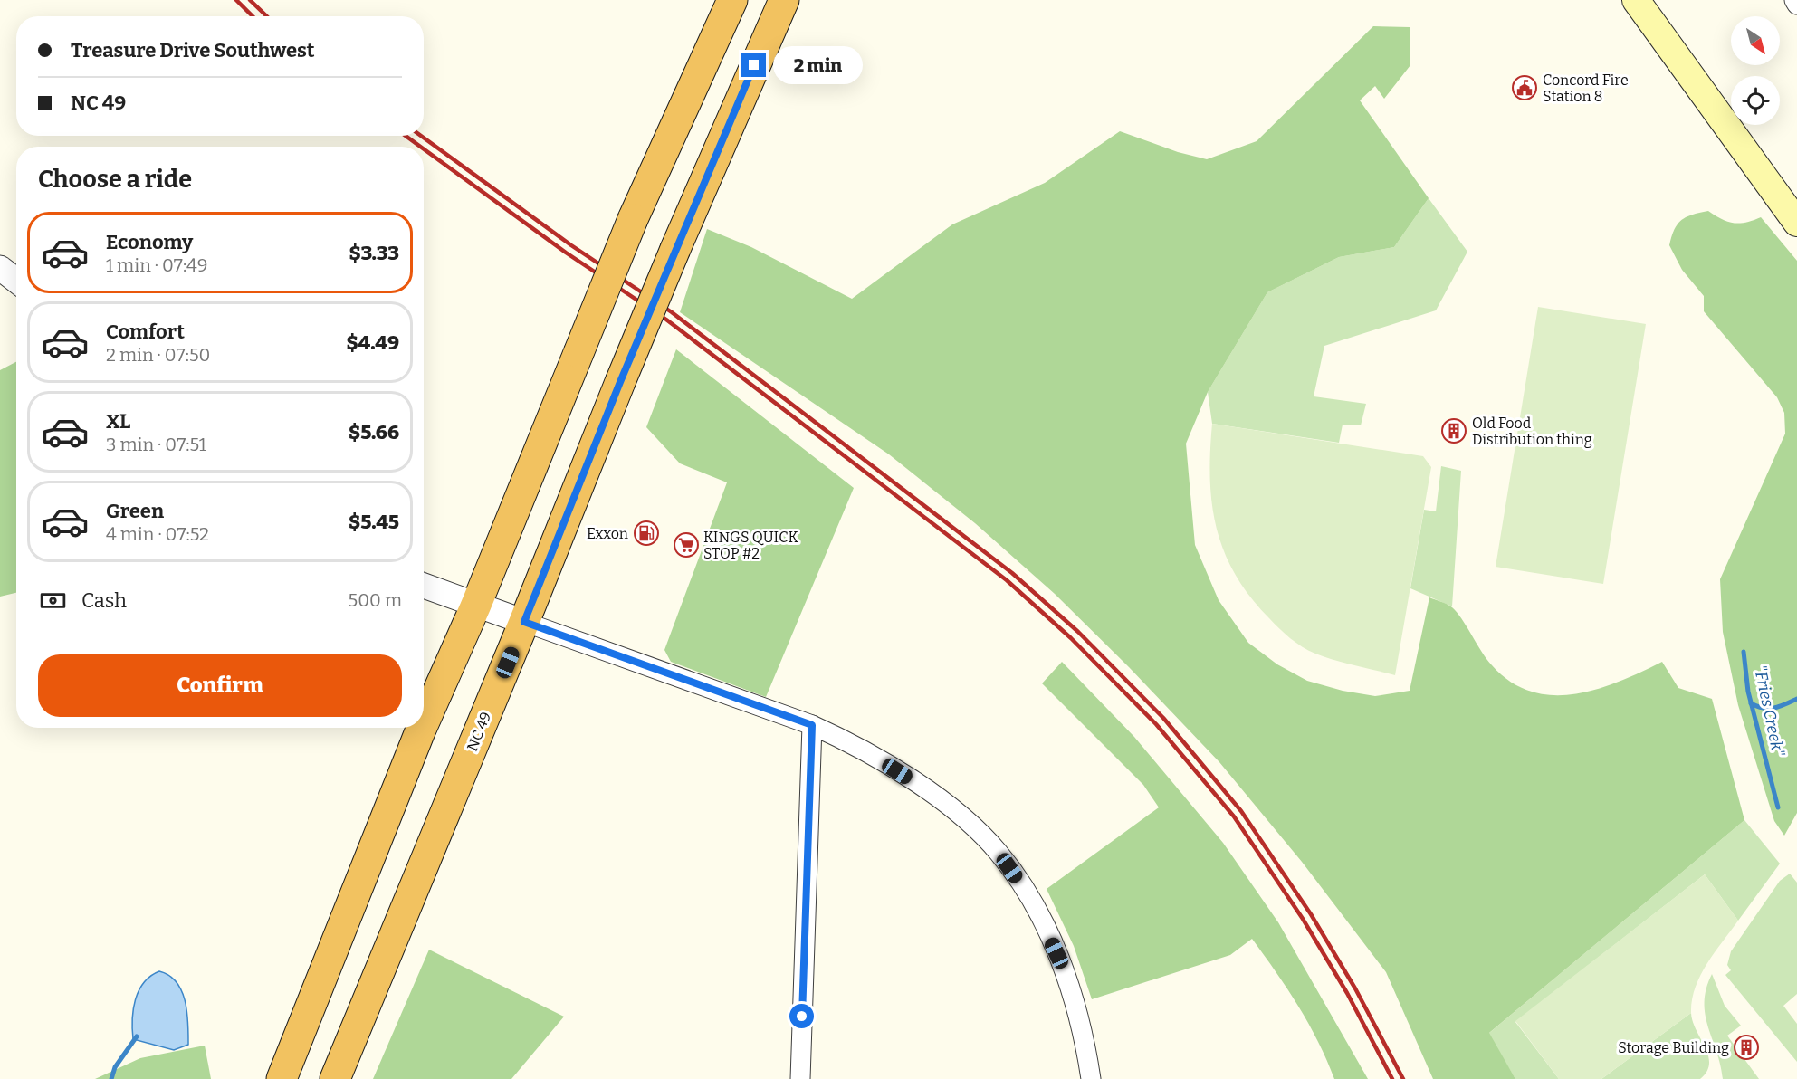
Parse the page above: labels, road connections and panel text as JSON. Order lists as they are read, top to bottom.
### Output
{
  "streets": {
    "highway": ["NC 49"]
  },
  "water": ["\"Fries Creek\""],
  "places": {
    "public building": ["Concord Fire Station 8"],
    "building": ["Old Food Distribution thing", "Storage Building"],
    "fuel station": ["Exxon"],
    "supermarket": ["KINGS QUICK STOP #2"]
  },
  "north": "bottom right",
  "page": {
    "banner": ["Treasure Drive Southwest", "NC 49"],
    "bubble": "2 min",
    "heading": "Choose a ride",
    "list": [
      {
        "name": "Economy",
        "note": "1 min · 07:49",
        "value": "$3.33"
      },
      {
        "name": "Comfort",
        "note": "2 min · 07:50",
        "value": "$4.49"
      },
      {
        "name": "XL",
        "note": "3 min · 07:51",
        "value": "$5.66"
      },
      {
        "name": "Green",
        "note": "4 min · 07:52",
        "value": "$5.45"
      }
    ],
    "pay": ["Cash", "500 m"],
    "buttons": "Confirm"
  }
}
